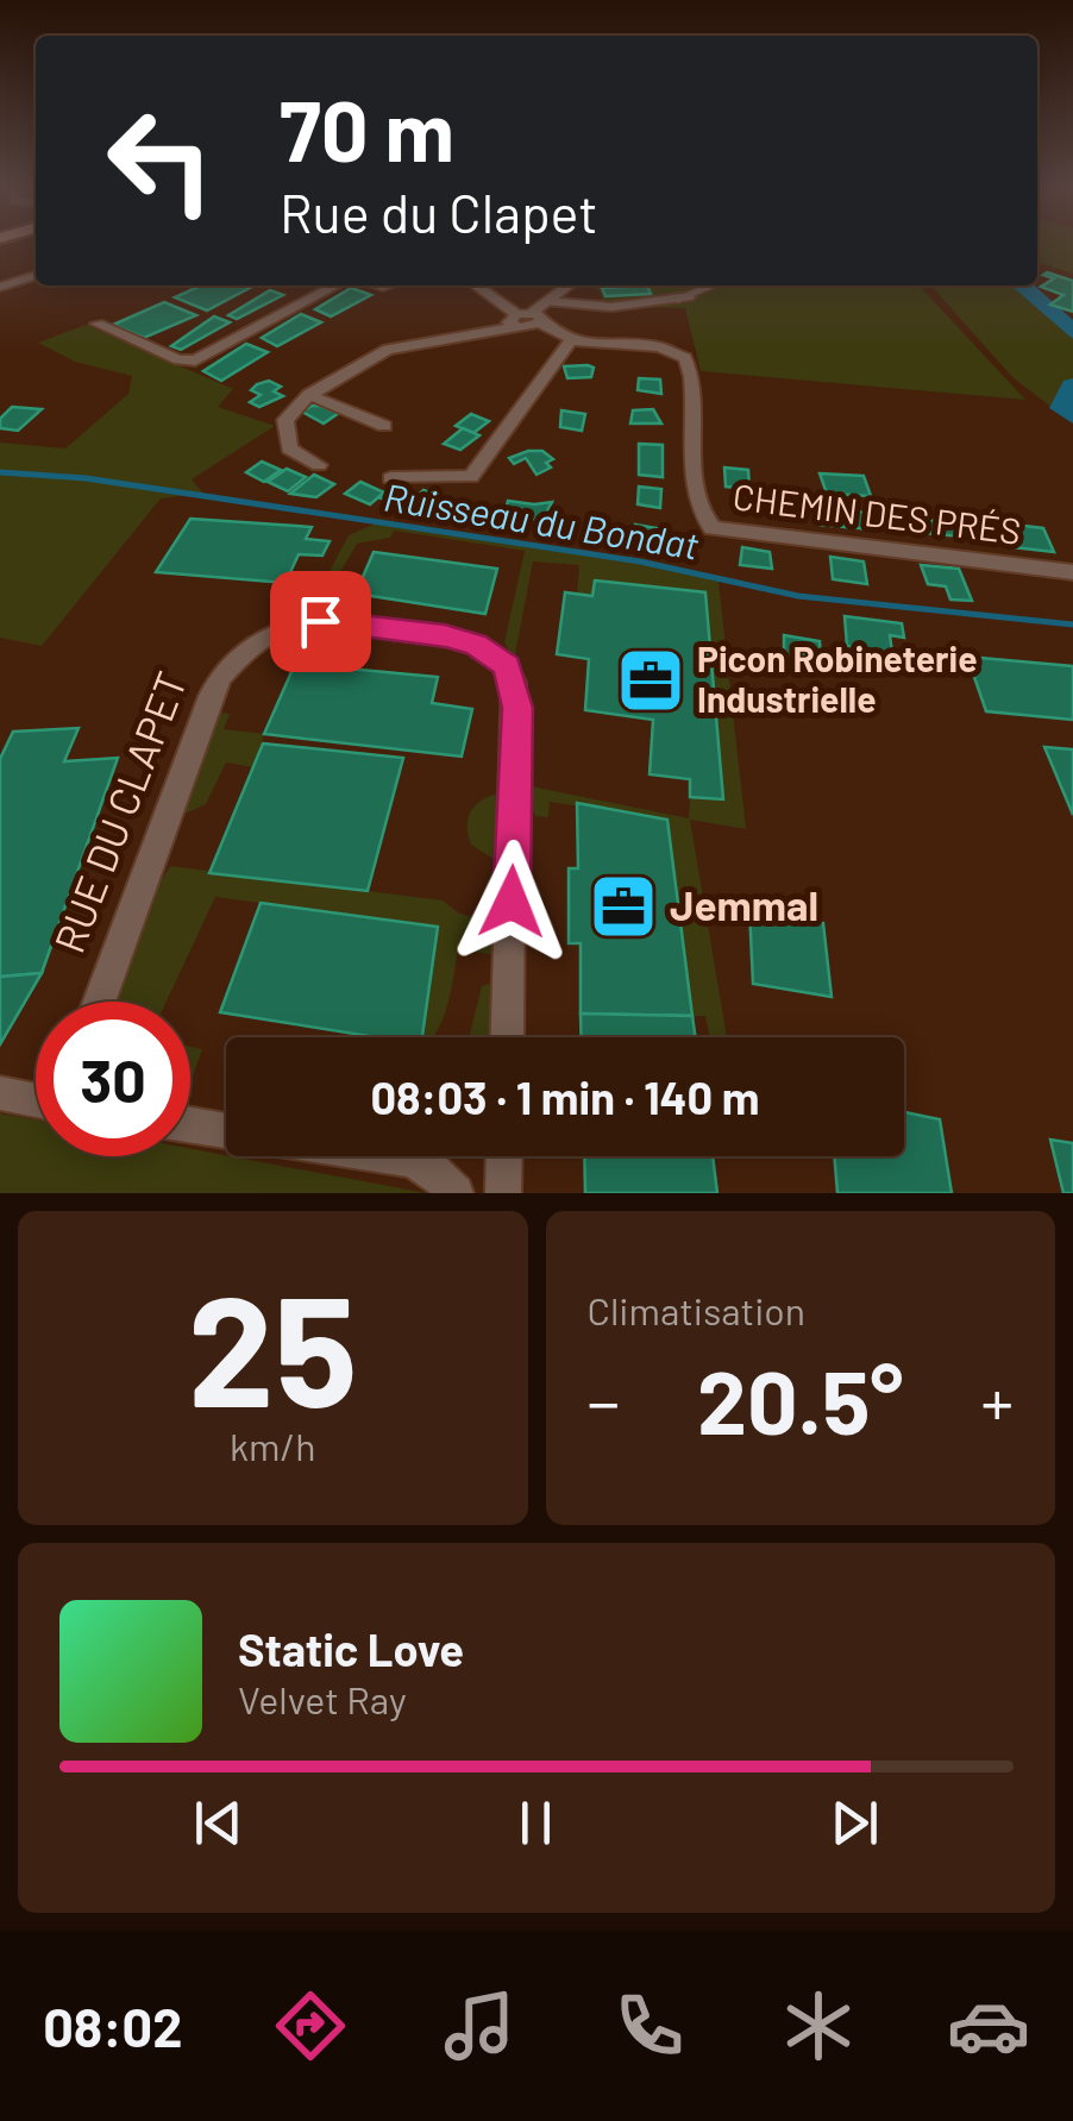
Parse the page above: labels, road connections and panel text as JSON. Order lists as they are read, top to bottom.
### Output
{
  "streets": {
    "street": ["CHEMIN DES PRÉS", "RUE DU CLAPET"]
  },
  "water": ["Ruisseau du Bondat"],
  "places": {
    "office": ["Picon Robineterie Industrielle", "Jemmal"]
  },
  "page": {
    "turn": ["70 m", "Rue du Clapet"],
    "limit": "30",
    "trip": "08:03 · 1 min · 140 m",
    "tile": [
      ["25", "km/h"],
      "Climatisation"
    ],
    "heat": ["−", "20.5°", "+"],
    "song": ["Static Love", "Velvet Ray"],
    "tabs": "08:02"
  }
}
